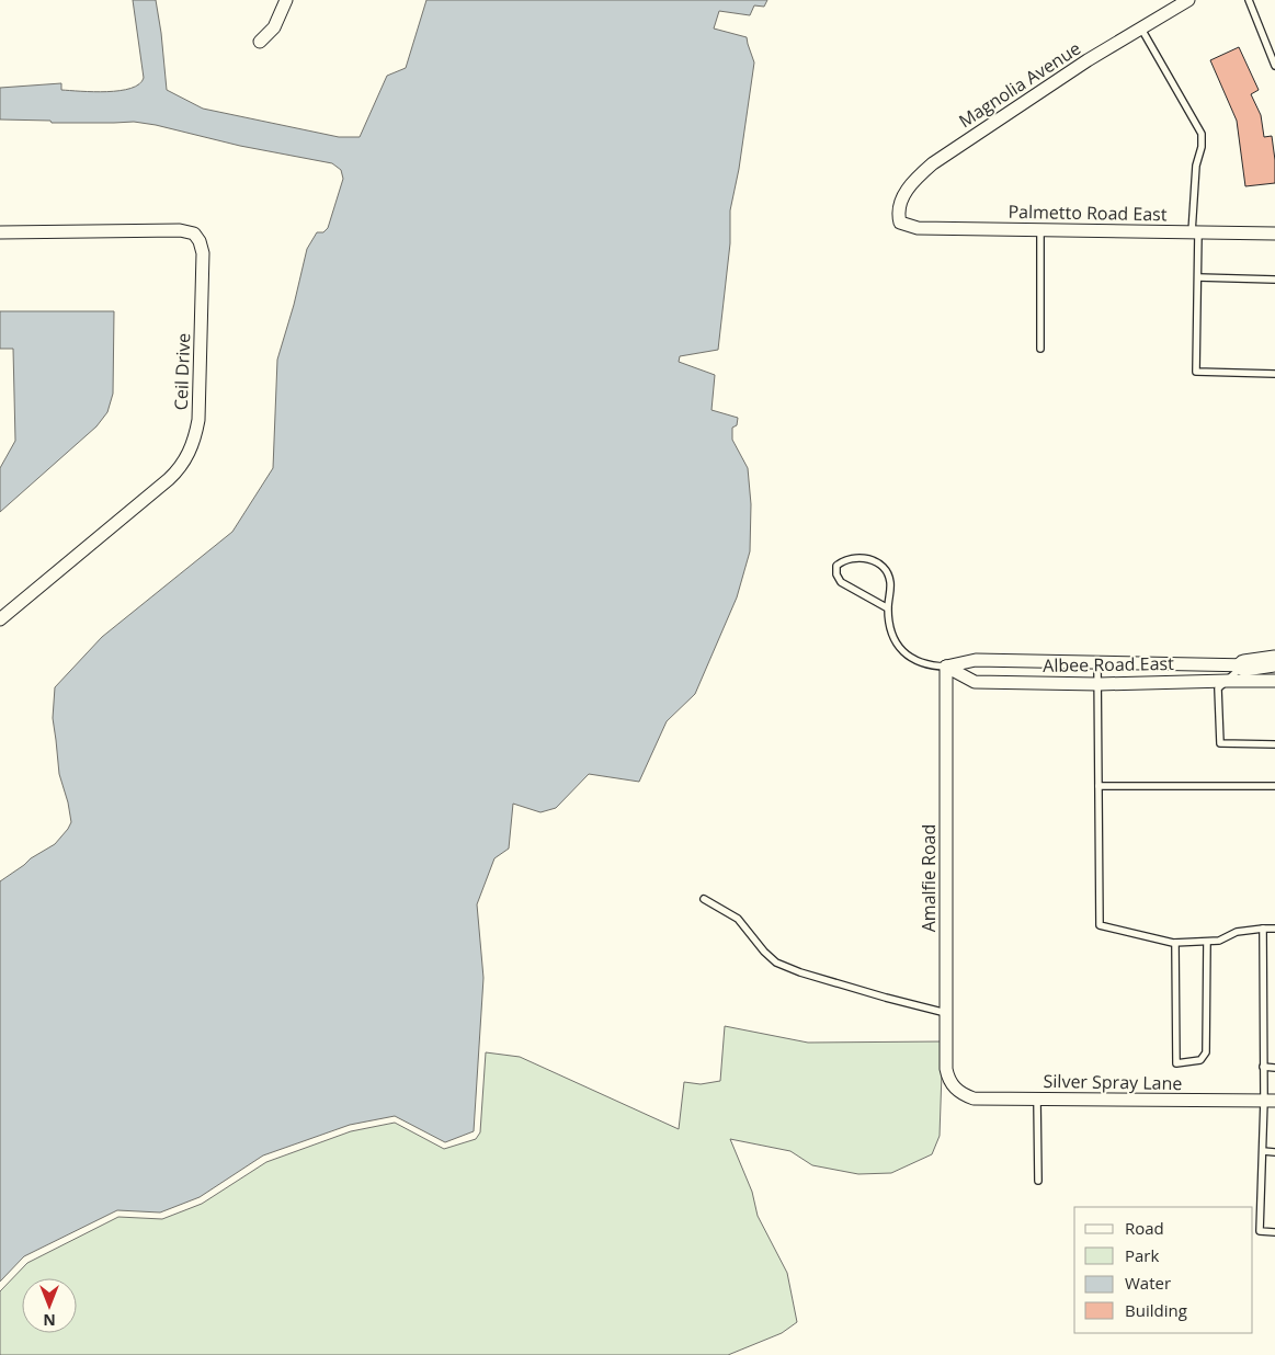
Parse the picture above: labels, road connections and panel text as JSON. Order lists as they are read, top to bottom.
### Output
{
  "streets": {
    "street": [
      "Magnolia Avenue",
      "Palmetto Road East",
      "Ceil Drive",
      "Albee Road East",
      "Amalfie Road",
      "Silver Spray Lane"
    ]
  },
  "crossings": [
    ["Magnolia Avenue", "Palmetto Road East"],
    ["Albee Road East", "Amalfie Road"],
    ["Amalfie Road", "Silver Spray Lane"]
  ],
  "legend": [
    "Road",
    "Park",
    "Water",
    "Building"
  ],
  "north": "bottom"
}
